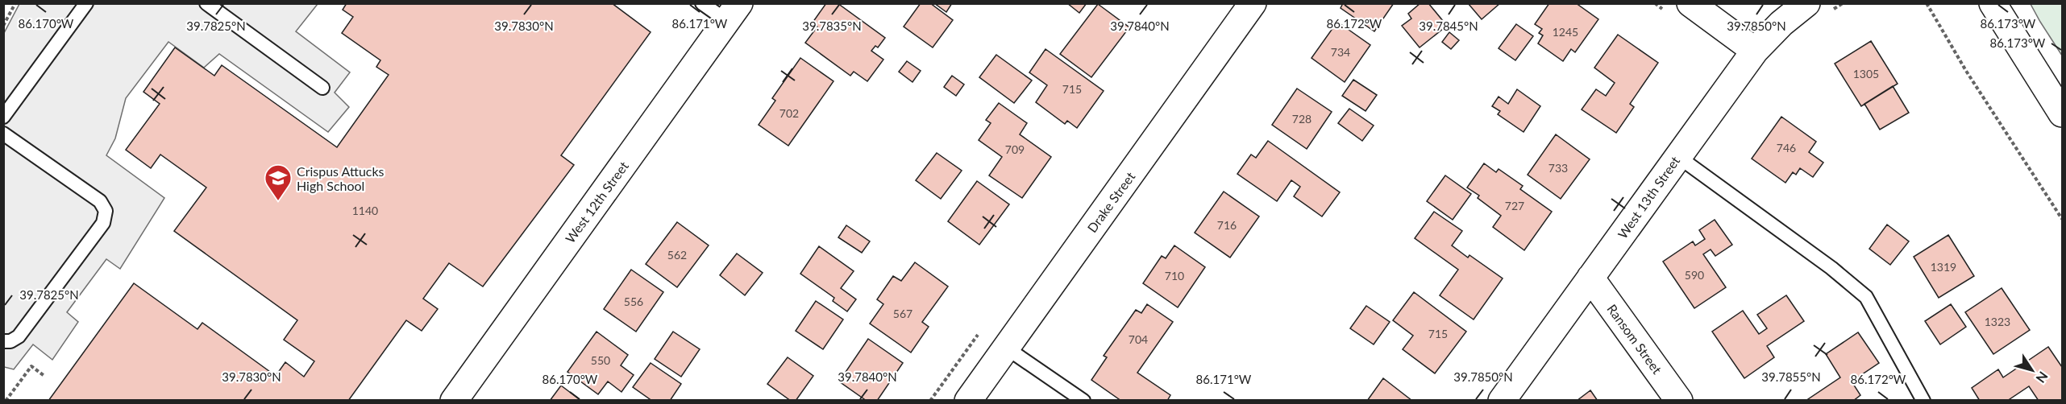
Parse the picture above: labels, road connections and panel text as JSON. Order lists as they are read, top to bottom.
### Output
{
  "streets": {
    "street": [
      "West 13th Street",
      "West 12th Street",
      "Drake Street",
      "Ransom Street"
    ]
  },
  "crossings": [
    ["West 13th Street", "Ransom Street"]
  ],
  "places": {
    "school or university": ["Crispus Attucks High School"]
  },
  "house_numbers": [
    "1245",
    "734",
    "1305",
    "715",
    "702",
    "728",
    "746",
    "709",
    "733",
    "727",
    "1140",
    "716",
    "562",
    "1319",
    "590",
    "710",
    "556",
    "567",
    "1323",
    "715",
    "704",
    "550"
  ],
  "north": "bottom right",
  "coordinates": [
    "86.170°W",
    "86.172°W",
    "86.171°W",
    "86.173°W",
    "39.7825°N",
    "39.7830°N",
    "39.7835°N",
    "39.7845°N",
    "39.7850°N",
    "39.7840°N",
    "39.7855°N"
  ]
}
